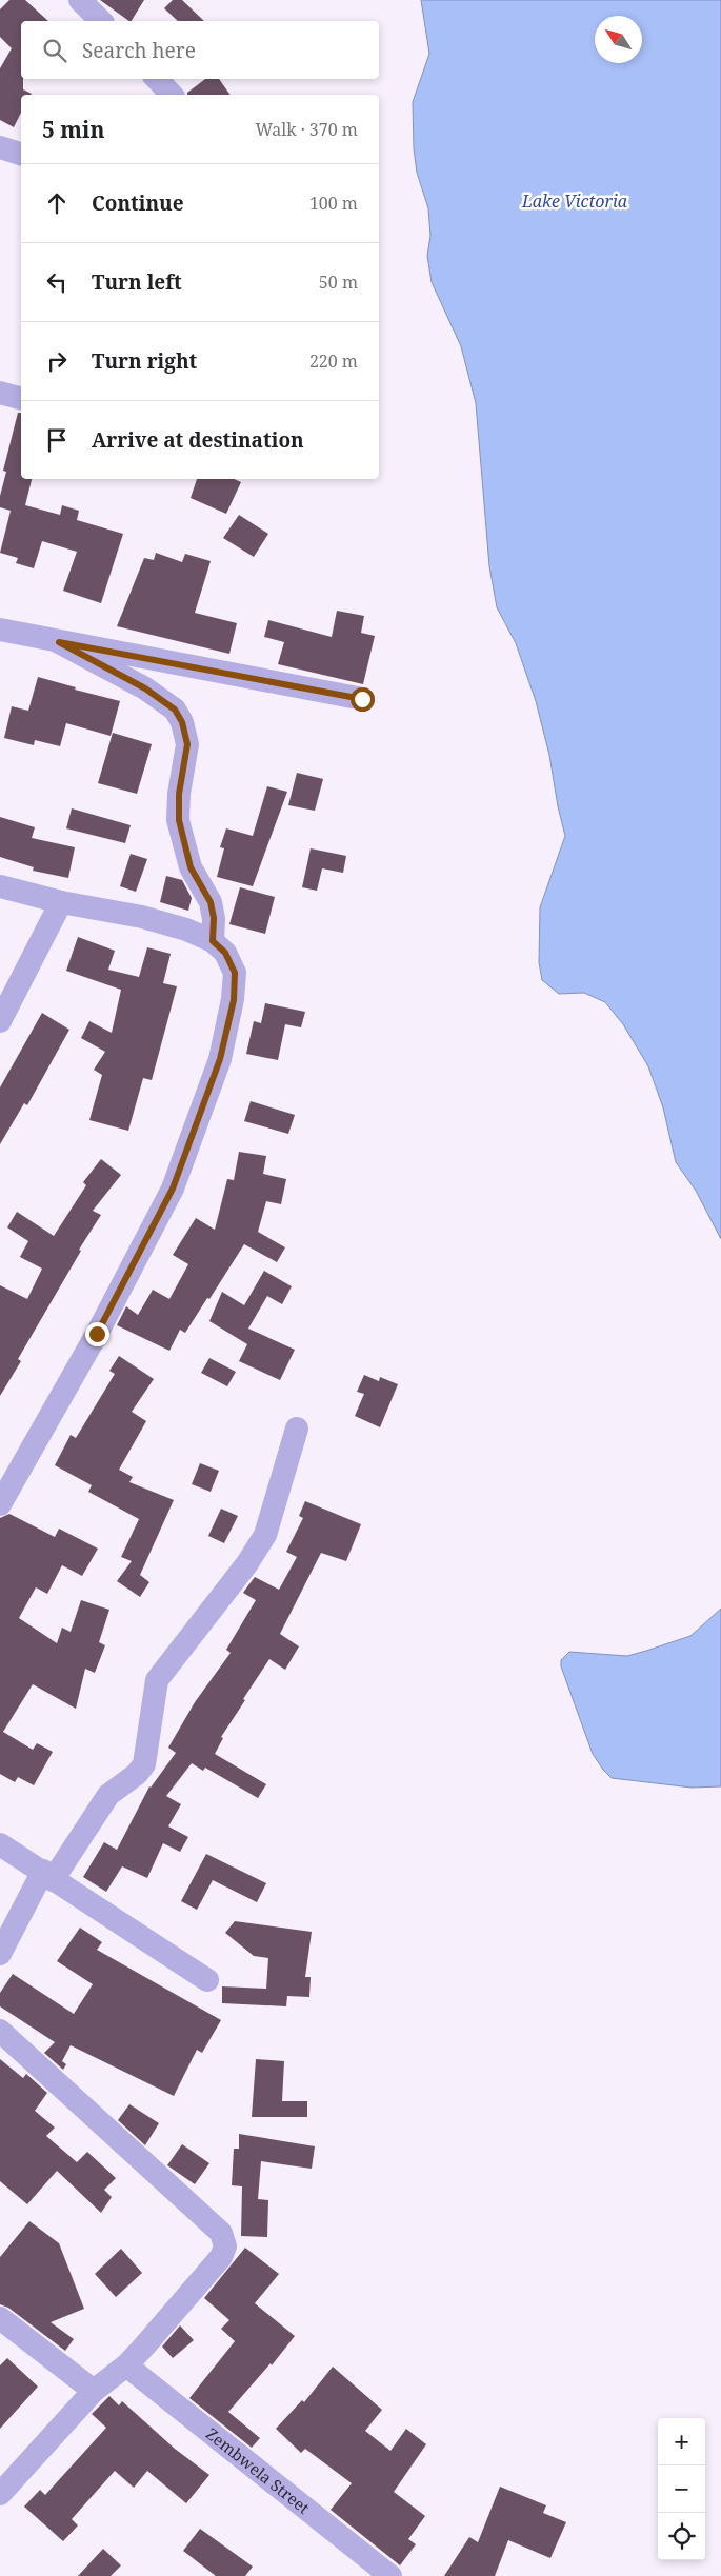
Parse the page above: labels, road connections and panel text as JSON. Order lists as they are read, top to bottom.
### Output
{
  "streets": {
    "street": ["Zembwela Street"]
  },
  "water": ["Lake Victoria"],
  "north": "top left",
  "page": {
    "search": "Search here",
    "heading": ["5 min", "Walk · 370 m"],
    "list": [
      ["Continue", "100 m"],
      ["Turn left", "50 m"],
      ["Turn right", "220 m"],
      "Arrive at destination"
    ],
    "map_buttons": ["+", "−"]
  }
}
